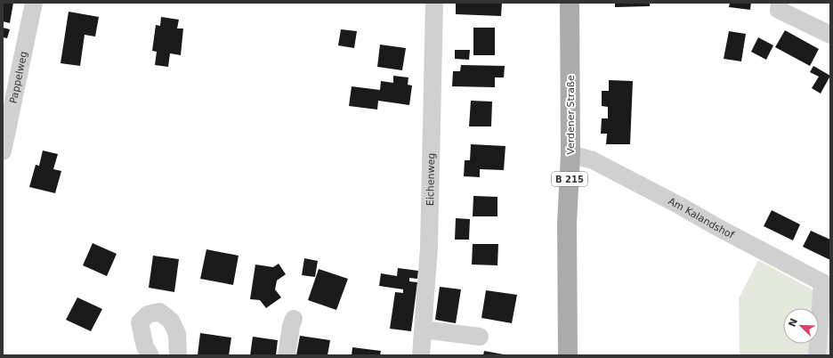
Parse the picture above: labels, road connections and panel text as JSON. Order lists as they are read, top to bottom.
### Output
{
  "streets": {
    "main road": ["Verdener Straße", "B 215"],
    "street": ["Pappelweg", "Eichenweg", "Am Kalandshof"]
  },
  "crossings": [
    ["Verdener Straße", "Am Kalandshof"]
  ],
  "north": "top left"
}
